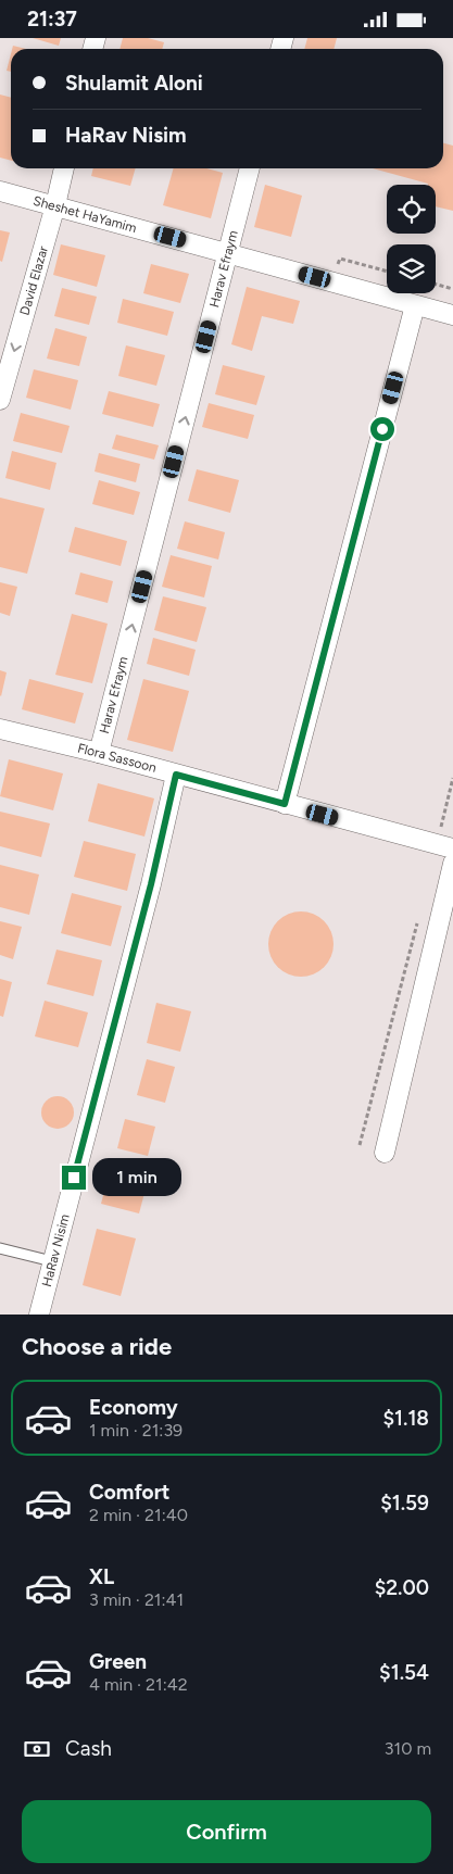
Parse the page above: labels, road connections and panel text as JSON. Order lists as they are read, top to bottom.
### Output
{
  "streets": {
    "street": [
      "Sheshet HaYamim",
      "Harav Efraym",
      "David Elazar",
      "Flora Sassoon",
      "HaRav Nisim"
    ]
  },
  "crossings": [
    ["Sheshet HaYamim", "Harav Efraym"],
    ["Sheshet HaYamim", "David Elazar"],
    ["Harav Efraym", "Flora Sassoon"],
    ["Flora Sassoon", "HaRav Nisim"]
  ],
  "one_way": ["Harav Efraym", "David Elazar"],
  "page": {
    "status": "21:37",
    "banner": ["Shulamit Aloni", "HaRav Nisim"],
    "bubble": "1 min",
    "heading": "Choose a ride",
    "list": [
      {
        "name": "Economy",
        "note": "1 min · 21:39",
        "value": "$1.18"
      },
      {
        "name": "Comfort",
        "note": "2 min · 21:40",
        "value": "$1.59"
      },
      {
        "name": "XL",
        "note": "3 min · 21:41",
        "value": "$2.00"
      },
      {
        "name": "Green",
        "note": "4 min · 21:42",
        "value": "$1.54"
      }
    ],
    "pay": ["Cash", "310 m"],
    "buttons": "Confirm"
  }
}
